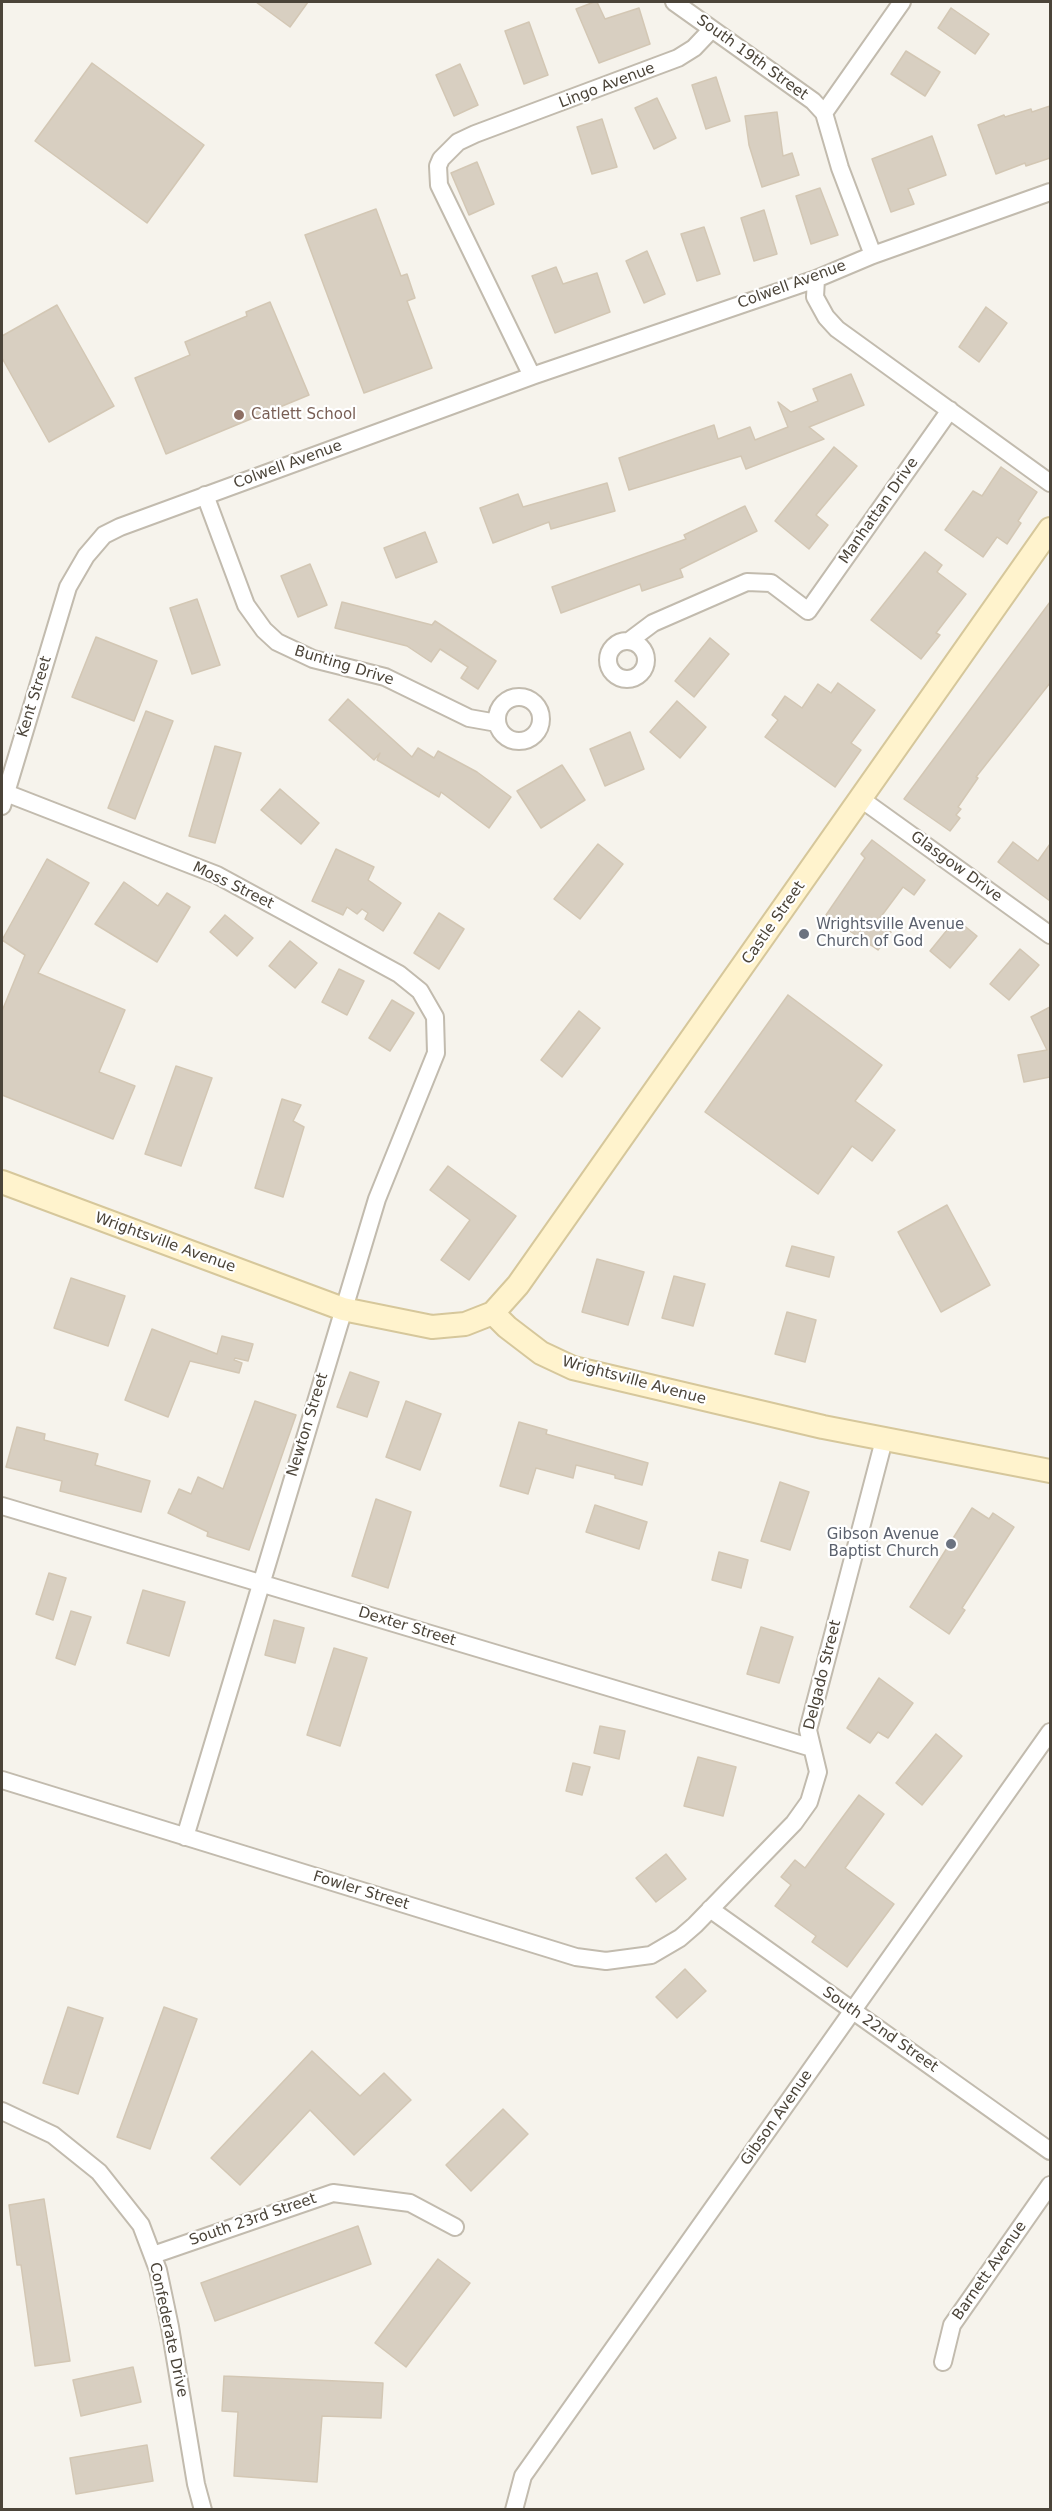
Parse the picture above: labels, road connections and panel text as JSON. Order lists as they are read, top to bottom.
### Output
{
  "streets": {
    "street": [
      "South 19th Street",
      "Lingo Avenue",
      "Colwell Avenue",
      "Manhattan Drive",
      "Bunting Drive",
      "Kent Street",
      "Glasgow Drive",
      "Moss Street",
      "Castle Street",
      "Wrightsville Avenue",
      "Newton Street",
      "Dexter Street",
      "Delgado Street",
      "Fowler Street",
      "South 22nd Street",
      "Gibson Avenue",
      "South 23rd Street",
      "Barnett Avenue",
      "Confederate Drive"
    ]
  },
  "crossings": [
    ["South 19th Street", "Lingo Avenue"],
    ["Lingo Avenue", "Colwell Avenue"],
    ["Colwell Avenue", "Bunting Drive"],
    ["Colwell Avenue", "Kent Street"],
    ["Kent Street", "Moss Street"],
    ["Glasgow Drive", "Castle Street"],
    ["Moss Street", "Newton Street"],
    ["Castle Street", "Wrightsville Avenue"],
    ["Wrightsville Avenue", "Newton Street"],
    ["Wrightsville Avenue", "Delgado Street"],
    ["Newton Street", "Dexter Street"],
    ["Newton Street", "Fowler Street"],
    ["Dexter Street", "Delgado Street"],
    ["Delgado Street", "Fowler Street"],
    ["Delgado Street", "South 22nd Street"],
    ["Fowler Street", "South 22nd Street"],
    ["South 22nd Street", "Gibson Avenue"],
    ["South 23rd Street", "Confederate Drive"]
  ],
  "places": ["Catlett School", "Wrightsville Avenue Church of God", "Gibson Avenue Baptist Church"]
}
